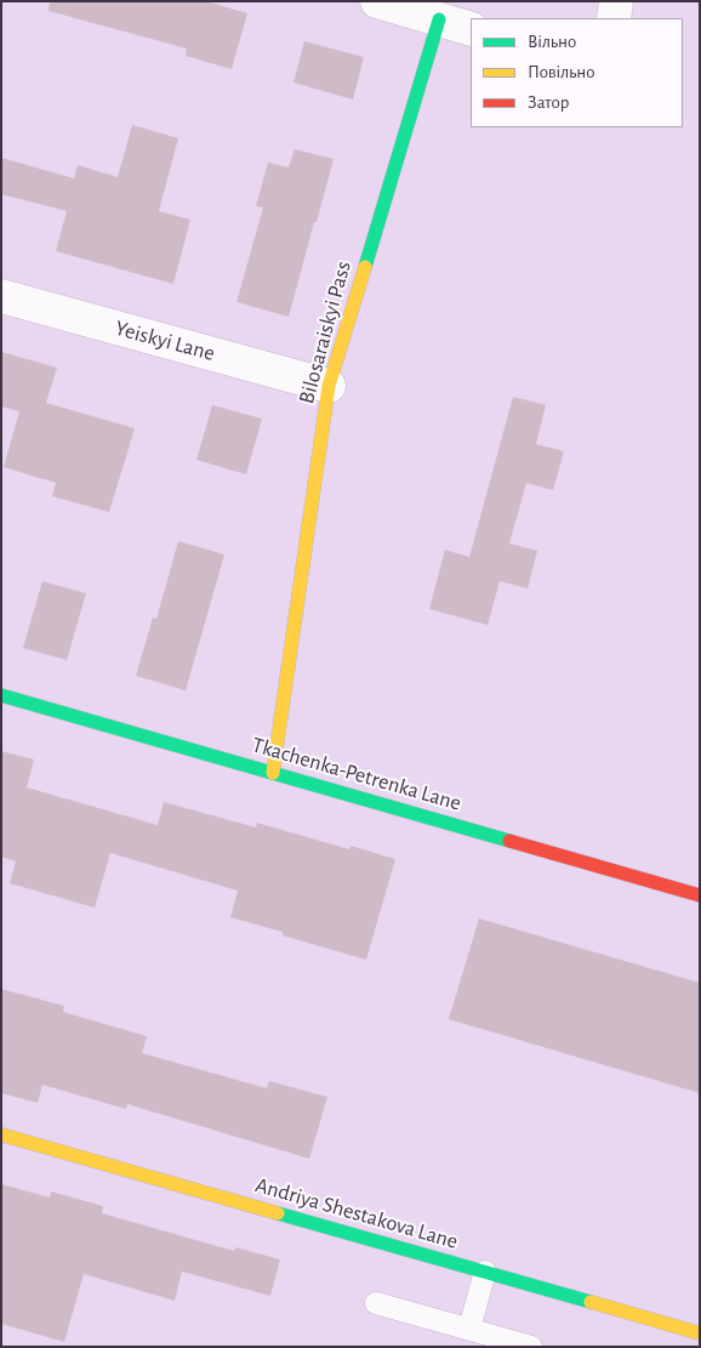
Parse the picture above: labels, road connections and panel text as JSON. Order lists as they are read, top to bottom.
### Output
{
  "streets": {
    "street": [
      "Bilosaraiskyi Pass",
      "Yeiskyi Lane",
      "Tkachenka-Petrenka Lane",
      "Andriya Shestakova Lane"
    ]
  },
  "crossings": [
    ["Bilosaraiskyi Pass", "Yeiskyi Lane"],
    ["Bilosaraiskyi Pass", "Tkachenka-Petrenka Lane"]
  ],
  "legend": ["Вільно", "Повільно", "Затор"]
}
